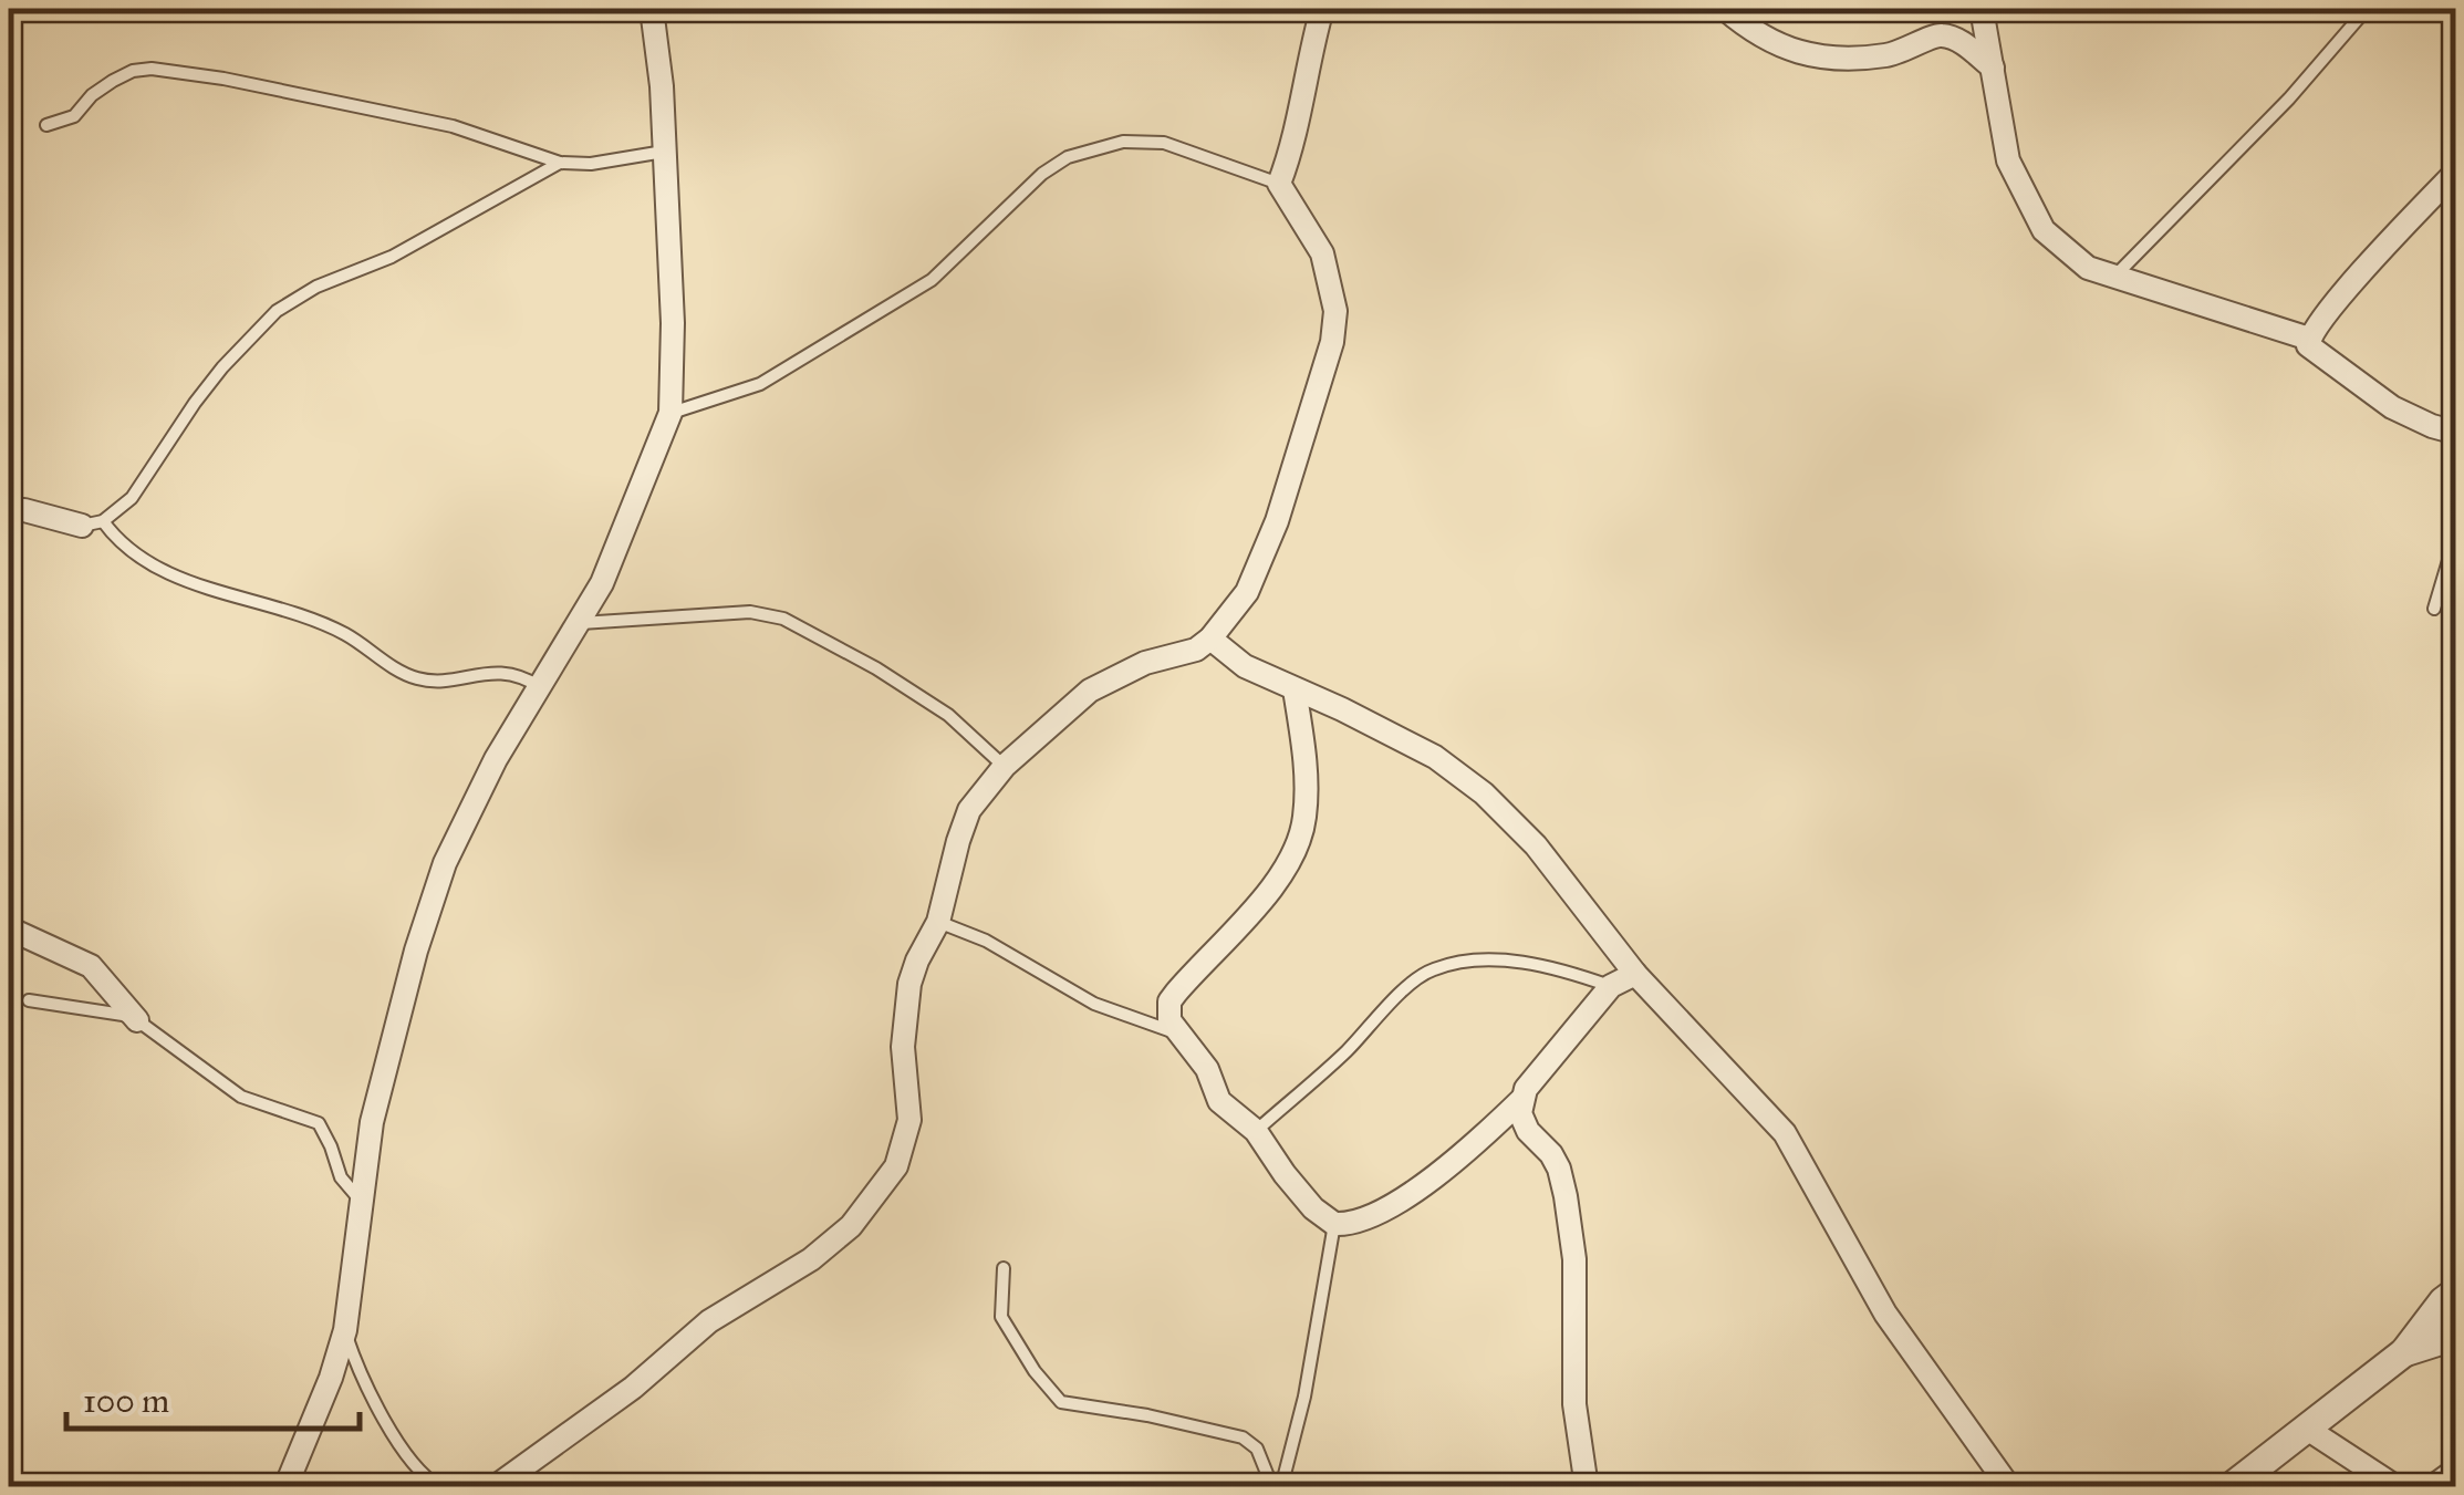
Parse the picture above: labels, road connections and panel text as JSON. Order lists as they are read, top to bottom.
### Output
{
  "scale_bar": "100 m"
}
